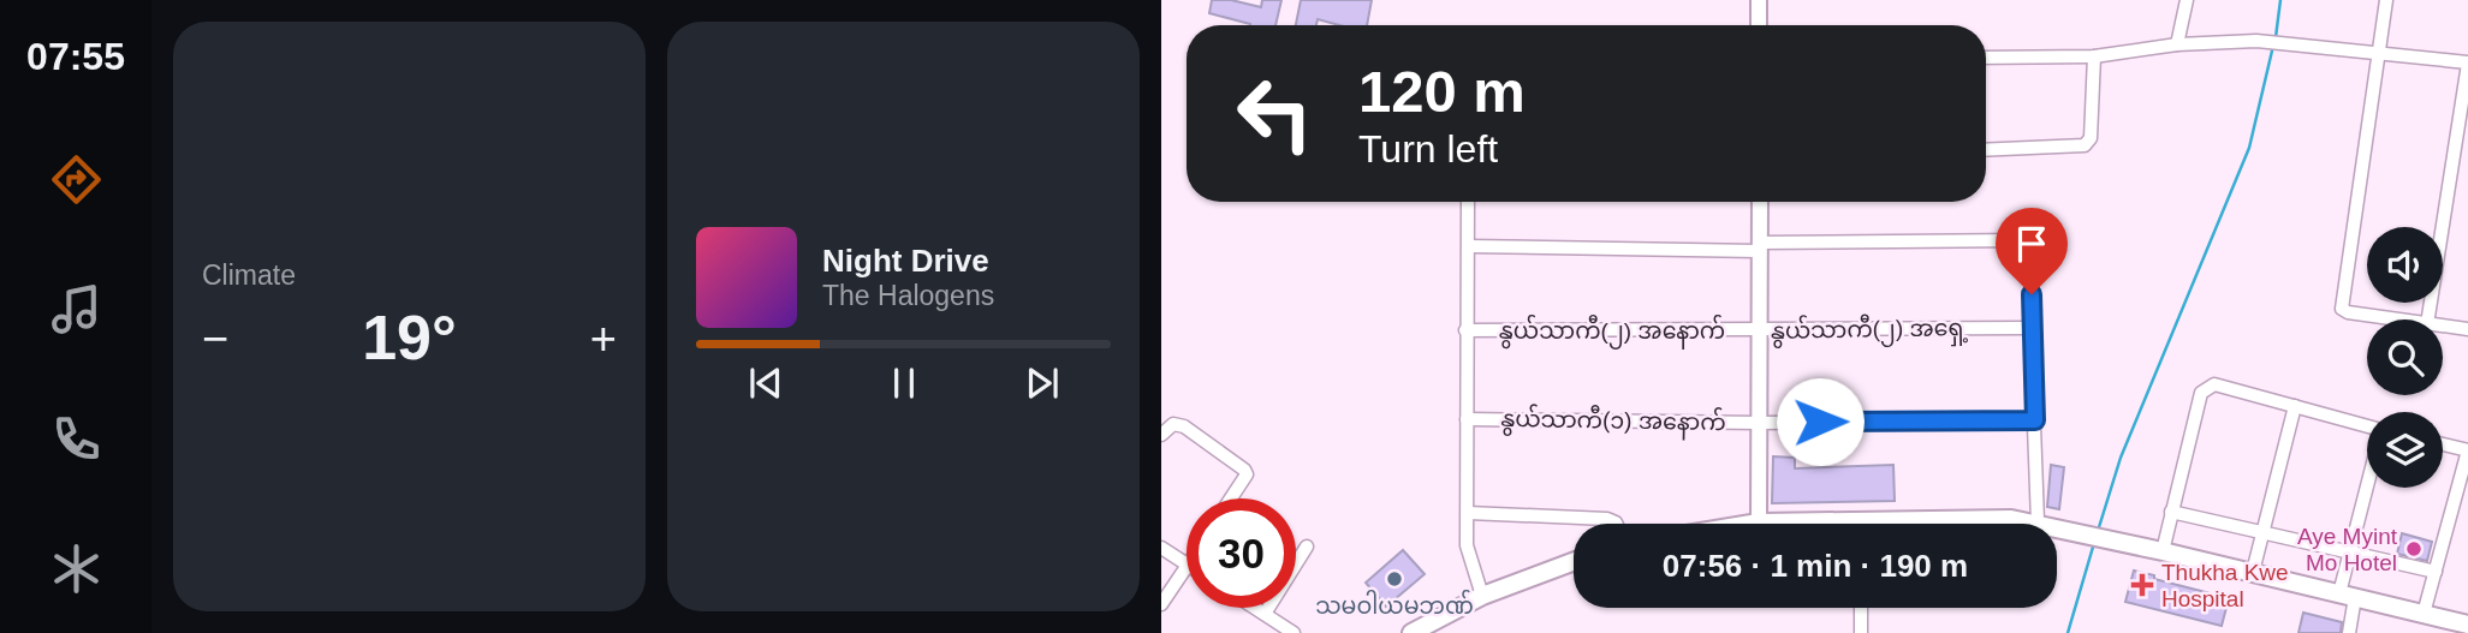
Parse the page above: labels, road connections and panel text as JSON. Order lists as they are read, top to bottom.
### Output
{
  "streets": {
    "street": ["နွယ်သာကီ(၂) အရှေ့", "နွယ်သာကီ(၂) အနောက်", "နွယ်သာကီ(၁) အနောက်"]
  },
  "crossings": [
    ["နွယ်သာကီ(၂) အရှေ့", "နွယ်သာကီ(၂) အနောက်"]
  ],
  "places": {
    "other": ["Aye Myint Mo Hotel", "သမဝါယမဘဏ်"],
    "health": ["Thukha Kwe Hospital"]
  },
  "page": {
    "tabs": "07:55",
    "tile": "Climate",
    "turn": ["120 m", "Turn left"],
    "song": ["Night Drive", "The Halogens"],
    "heat": ["−", "19°", "+"],
    "limit": "30",
    "trip": "07:56 · 1 min · 190 m"
  }
}
